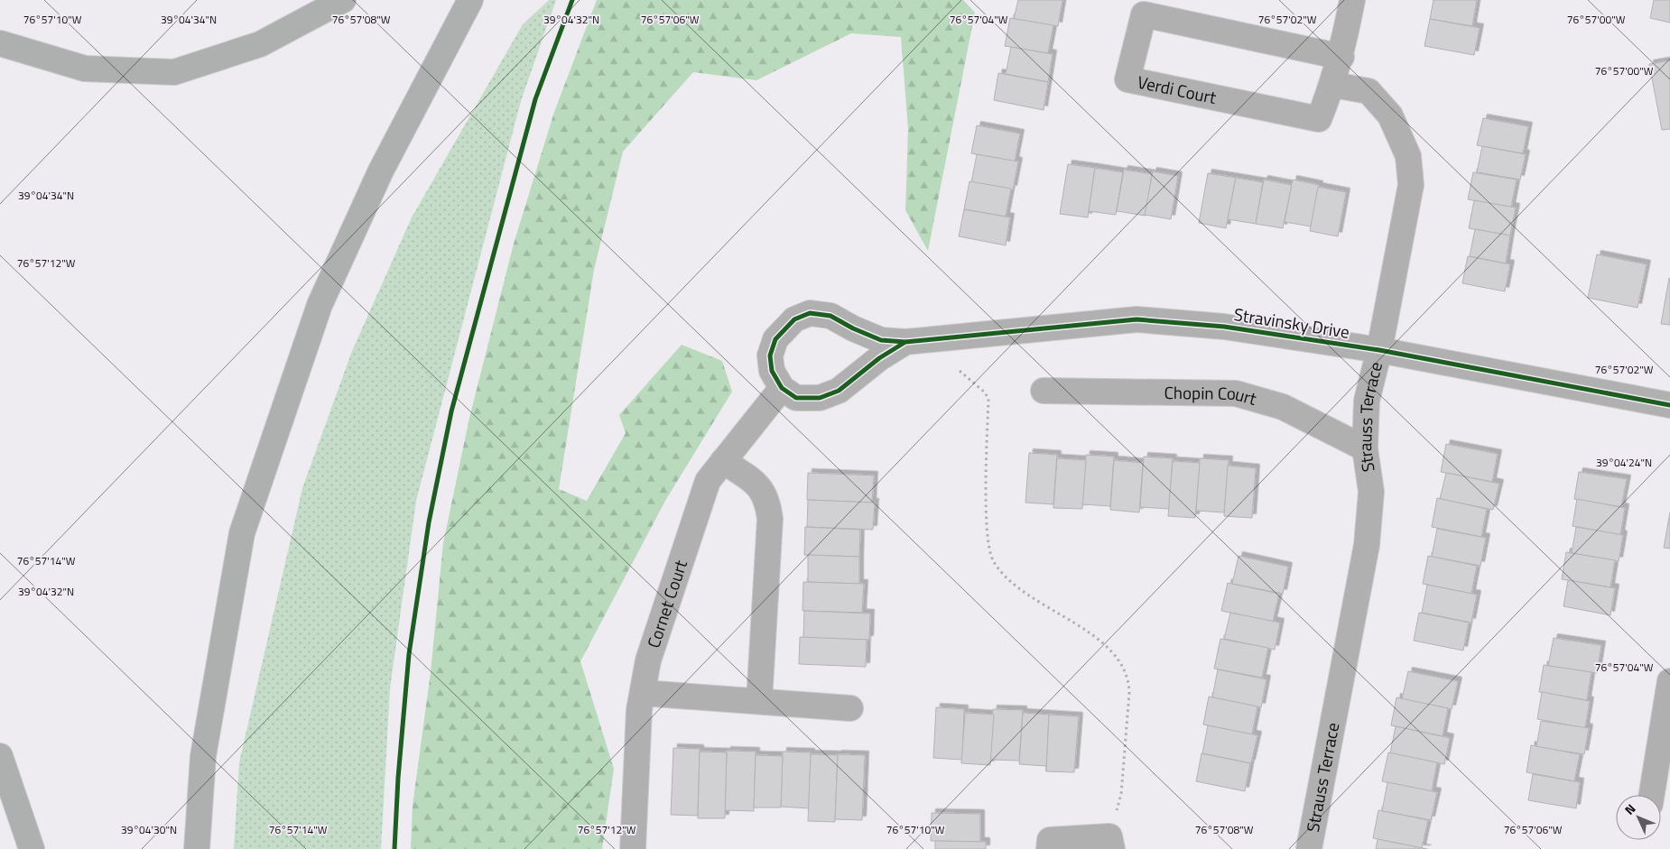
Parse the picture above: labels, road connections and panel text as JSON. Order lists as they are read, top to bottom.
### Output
{
  "streets": {
    "street": [
      "Verdi Court",
      "Stravinsky Drive",
      "Chopin Court",
      "Strauss Terrace",
      "Cornet Court"
    ]
  },
  "crossings": [
    ["Verdi Court", "Strauss Terrace"],
    ["Stravinsky Drive", "Strauss Terrace"],
    ["Stravinsky Drive", "Cornet Court"],
    ["Chopin Court", "Strauss Terrace"]
  ],
  "north": "top left",
  "coordinates": [
    "76°57'00\"W",
    "76°57'10\"W",
    "76°57'08\"W",
    "76°57'06\"W",
    "76°57'04\"W",
    "76°57'02\"W",
    "39°04'34\"N",
    "39°04'32\"N",
    "76°57'12\"W",
    "39°04'24\"N",
    "76°57'14\"W",
    "39°04'30\"N"
  ]
}
